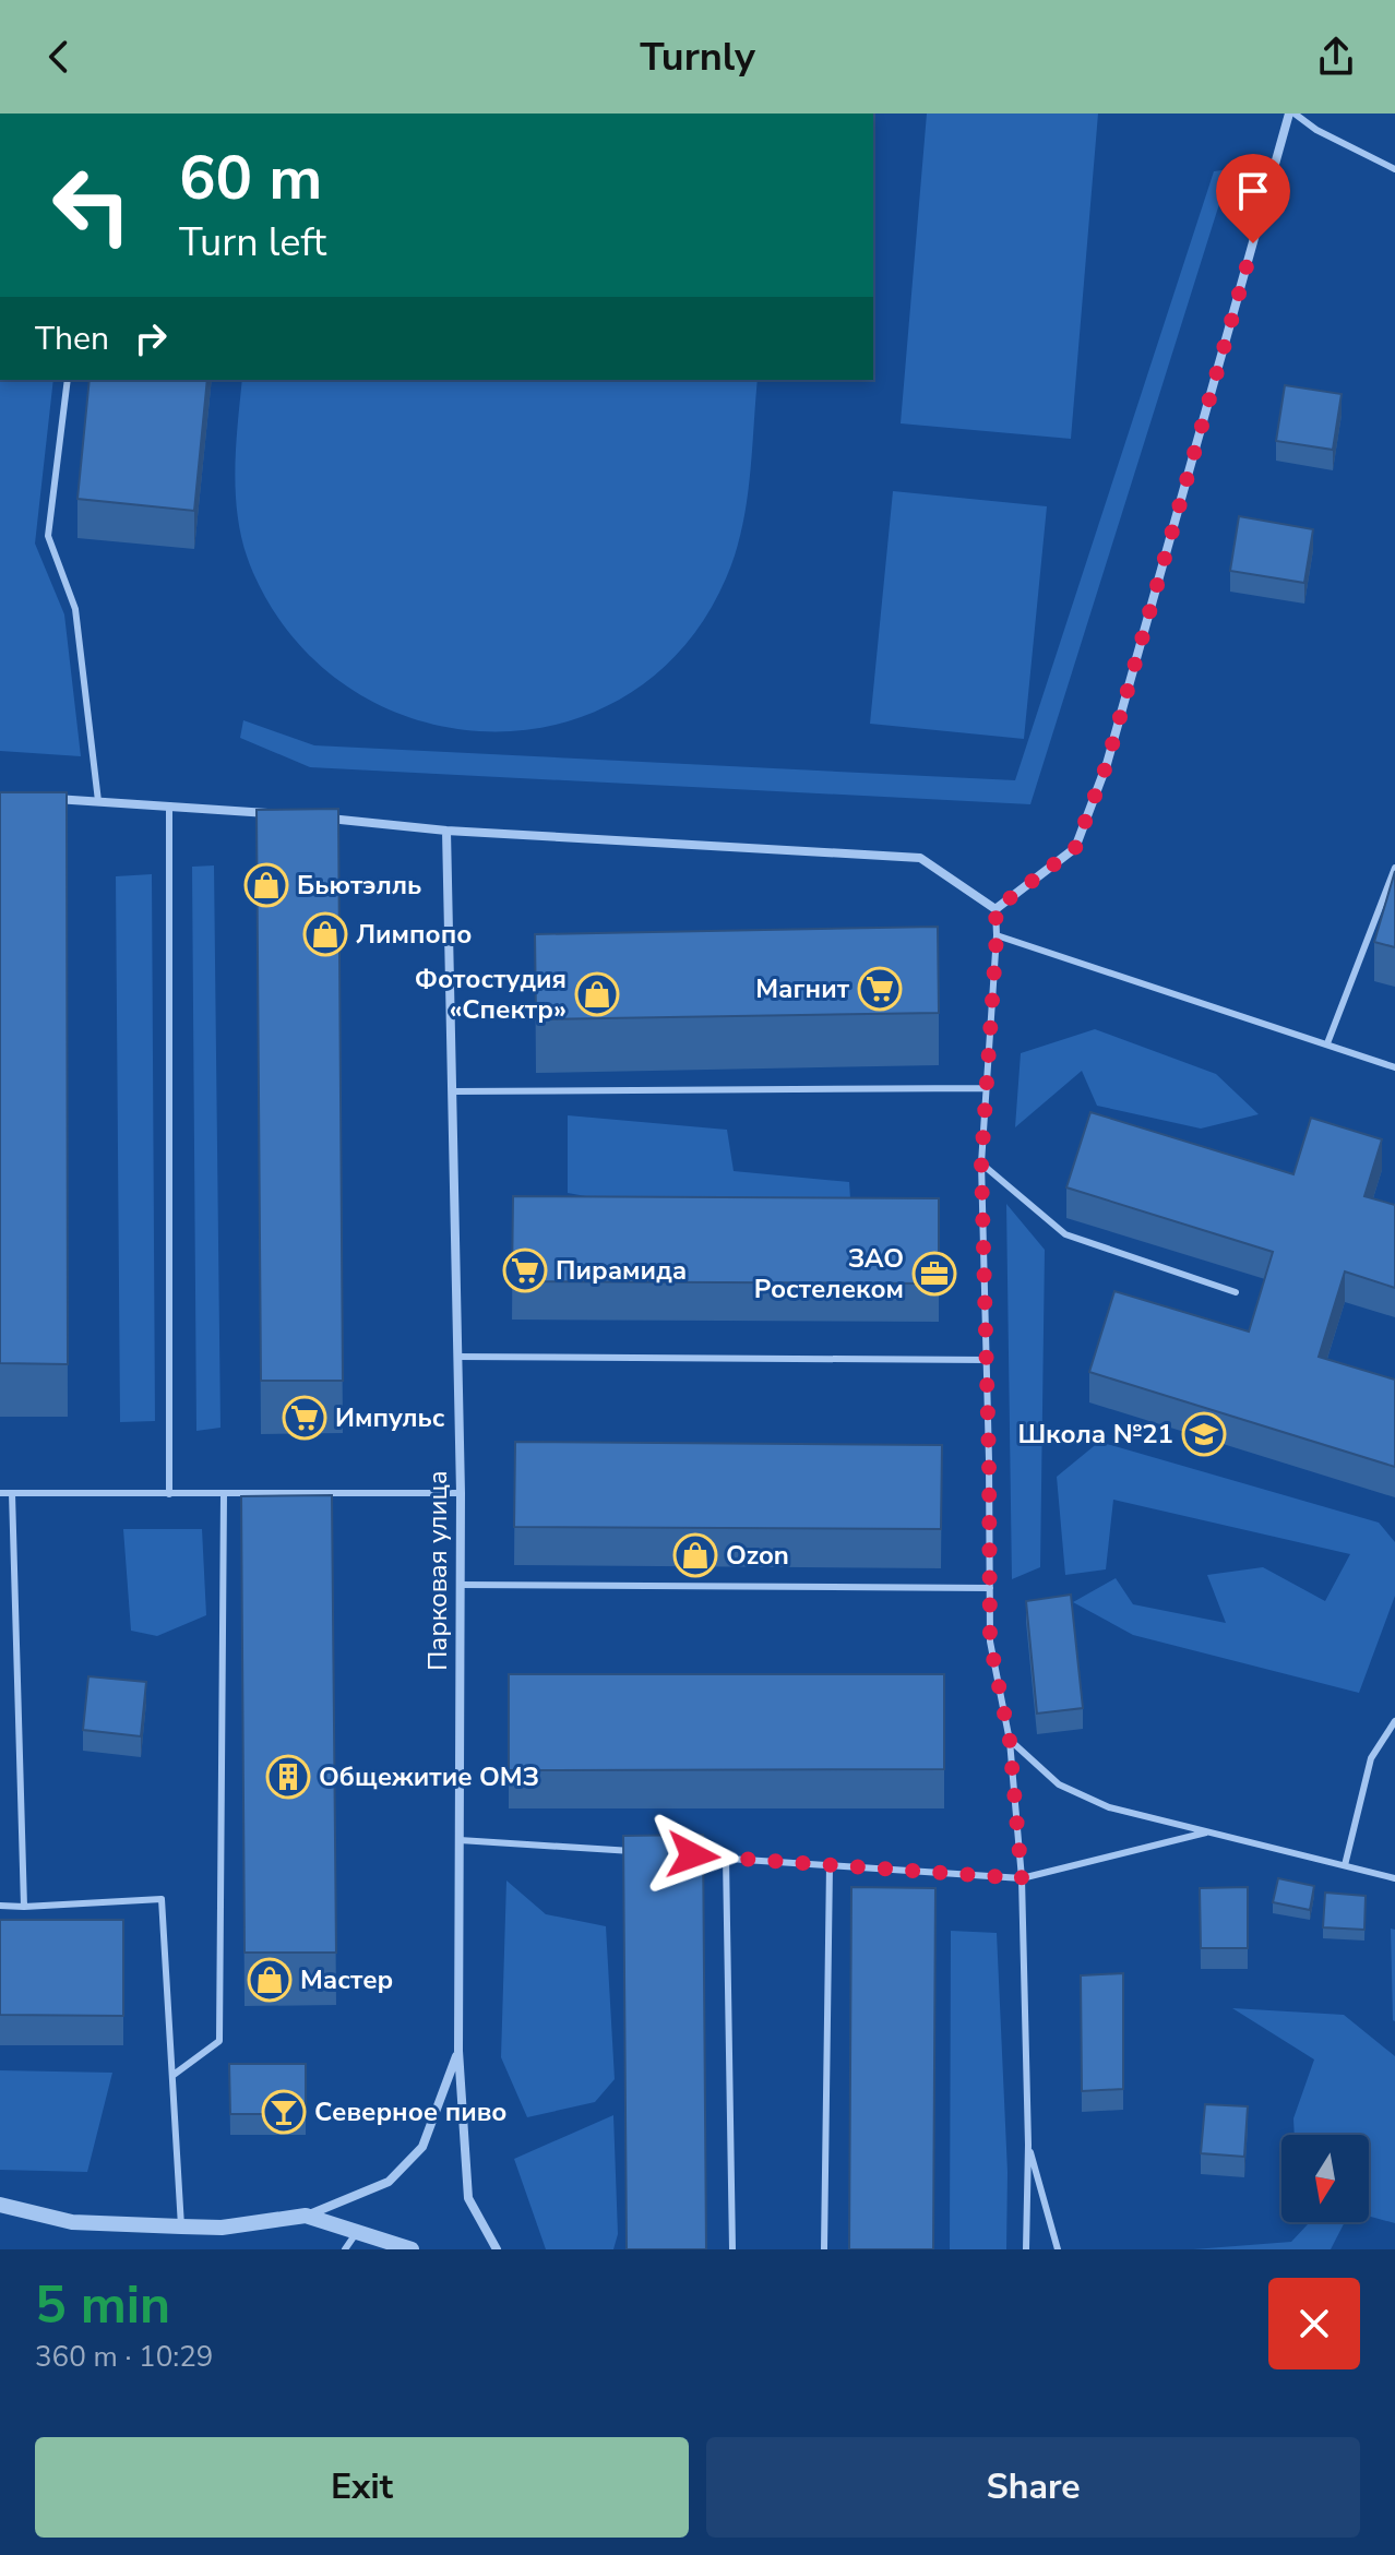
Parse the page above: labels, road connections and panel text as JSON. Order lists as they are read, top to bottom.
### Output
{
  "streets": {
    "street": ["Парковая улица"]
  },
  "places": {
    "shop": [
      "Бьютэлль",
      "Лимпопо",
      "Фотостудия «Спектр»",
      "Ozon",
      "Мастер"
    ],
    "supermarket": ["Магнит", "Пирамида", "Импульс"],
    "office": ["ЗАО Ростелеком"],
    "school or university": ["Школа №21"],
    "building": ["Общежитие ОМЗ"],
    "bar": ["Северное пиво"]
  },
  "north": "bottom",
  "page": {
    "header": "Turnly",
    "turn": ["60 m", "Turn left"],
    "then": "Then",
    "heading": ["5 min", "360 m · 10:29"],
    "buttons": ["Exit", "Share"]
  }
}
